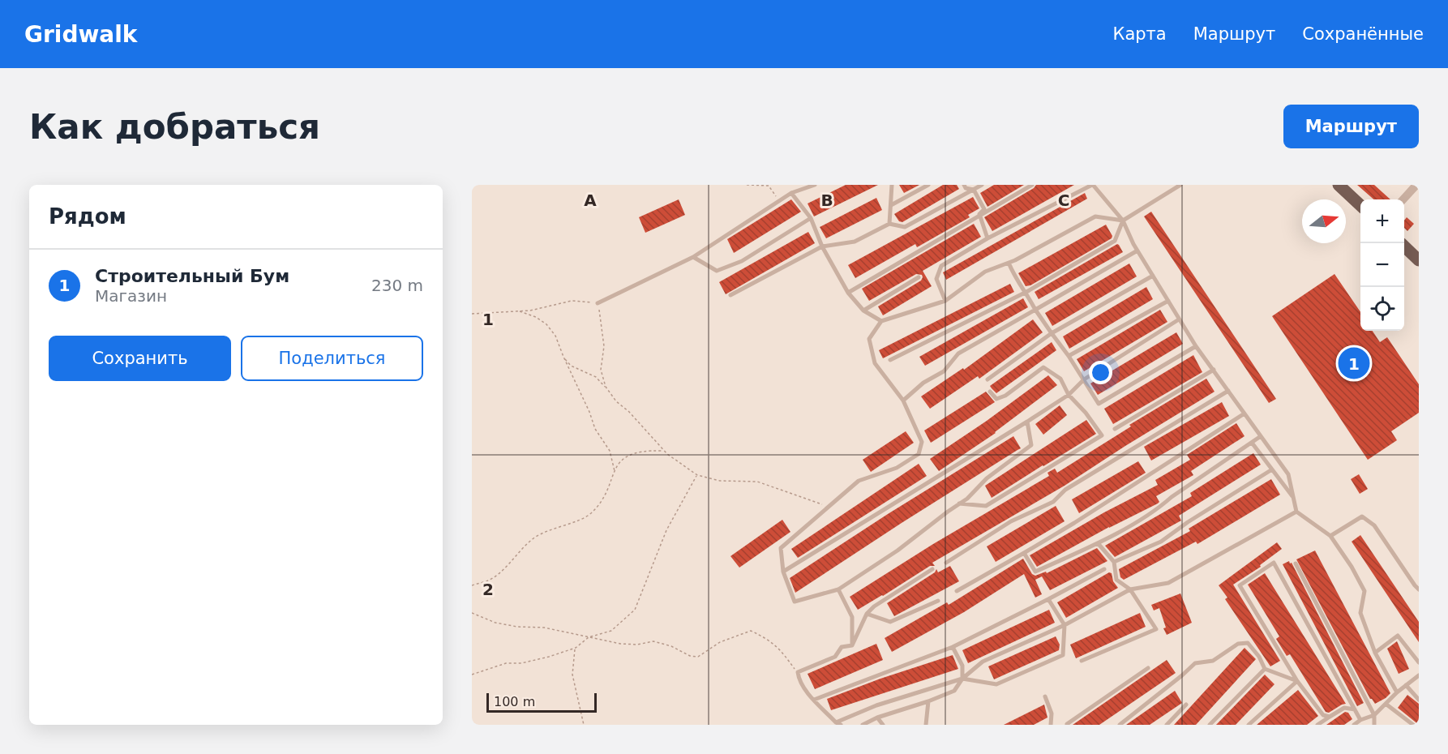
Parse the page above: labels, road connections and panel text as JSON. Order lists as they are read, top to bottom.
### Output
{
  "scale_bar": "100 m",
  "north": "right",
  "page": {
    "header": "Gridwalk",
    "nav": ["Карта", "Маршрут", "Сохранённые"],
    "buttons": [
      "Маршрут",
      ["Сохранить", "Поделиться"]
    ],
    "title": "Как добраться",
    "heading": "Рядом",
    "map_buttons": ["+", "−"],
    "list": [
      {
        "mark": "1",
        "name": "Строительный Бум",
        "note": "Магазин",
        "value": "230 m"
      }
    ],
    "pins": "1",
    "scale": "100 m"
  },
  "grid": {
    "columns": ["A", "B", "C"],
    "rows": ["1", "2"]
  }
}
